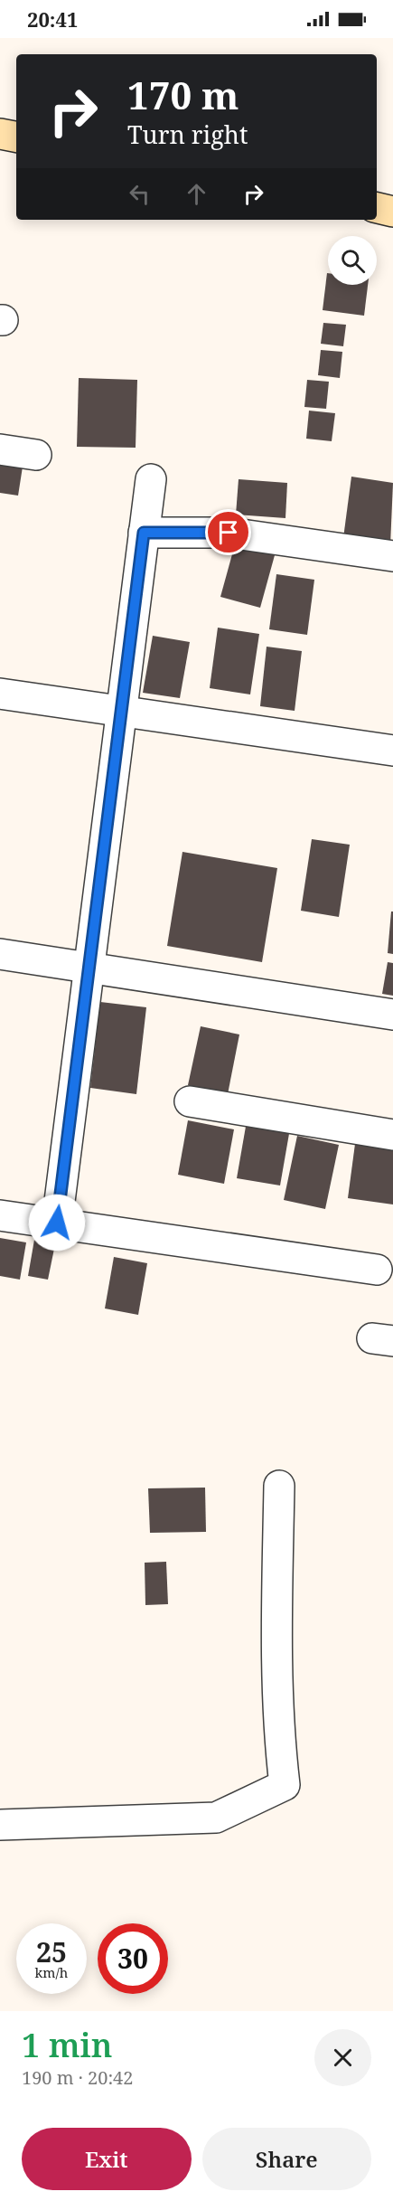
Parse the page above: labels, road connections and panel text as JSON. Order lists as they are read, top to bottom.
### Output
{
  "page": {
    "status": "20:41",
    "turn": ["170 m", "Turn right"],
    "speed": "25 km/h",
    "limit": "30",
    "heading": ["1 min", "190 m · 20:42"],
    "buttons": ["Exit", "Share"]
  }
}
